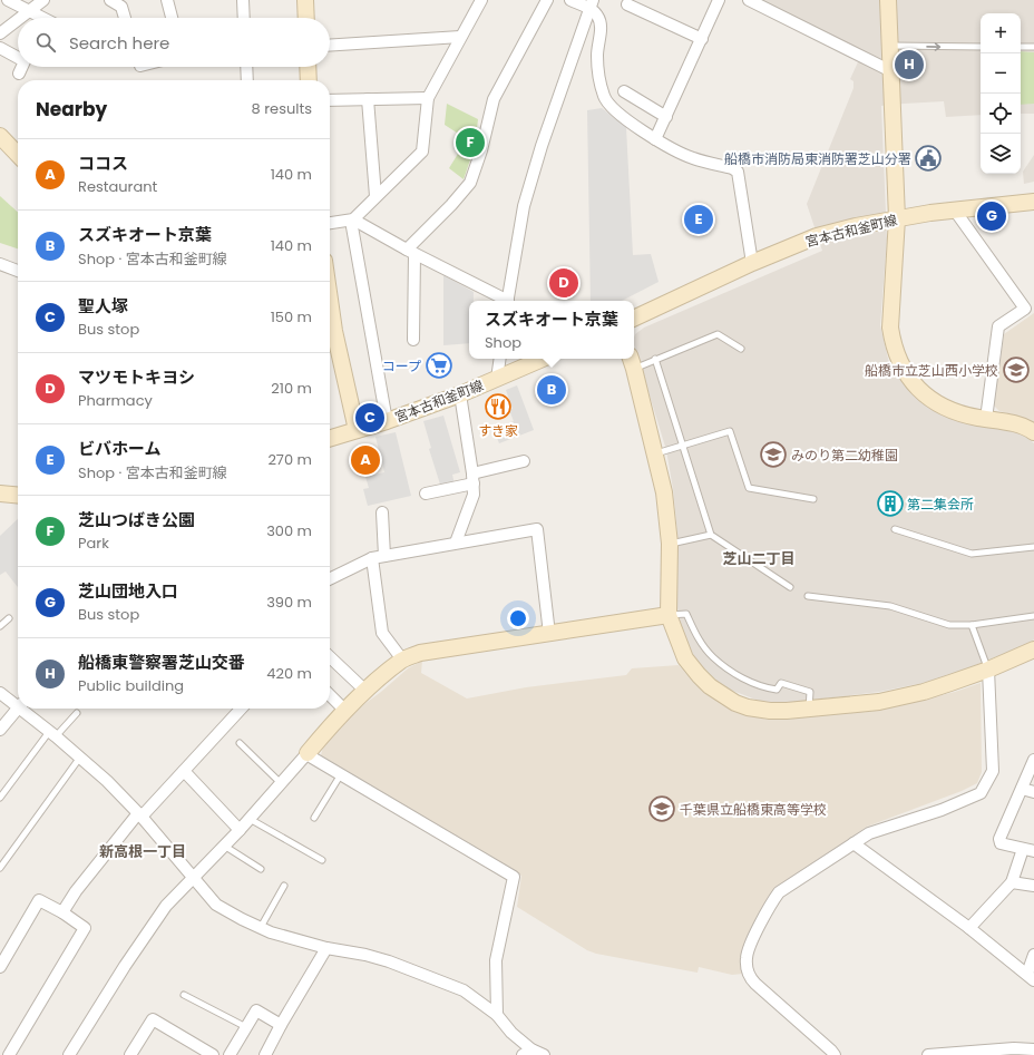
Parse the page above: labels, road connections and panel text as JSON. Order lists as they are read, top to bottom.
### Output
{
  "streets": {
    "street": ["宮本古和釜町線"]
  },
  "districts": ["芝山二丁目", "新高根一丁目"],
  "places": {
    "public building": ["船橋市消防局東消防署芝山分署"],
    "supermarket": ["コープ"],
    "school or university": ["船橋市立芝山西小学校", "みのり第二幼稚園", "千葉県立船橋東高等学校"],
    "restaurant": ["すき家"],
    "building": ["第二集会所"]
  },
  "page": {
    "map_buttons": ["+", "−"],
    "search": "Search here",
    "pins": [
      "H",
      "F",
      "G",
      "E",
      "D",
      "B",
      "C",
      "A"
    ],
    "heading": ["Nearby", "8 results"],
    "list": [
      {
        "mark": "A",
        "name": "ココス",
        "note": "Restaurant",
        "value": "140 m"
      },
      {
        "mark": "B",
        "name": "スズキオート京葉",
        "note": "Shop · 宮本古和釜町線",
        "value": "140 m"
      },
      {
        "mark": "C",
        "name": "聖人塚",
        "note": "Bus stop",
        "value": "150 m"
      },
      {
        "mark": "D",
        "name": "マツモトキヨシ",
        "note": "Pharmacy",
        "value": "210 m"
      },
      {
        "mark": "E",
        "name": "ビバホーム",
        "note": "Shop · 宮本古和釜町線",
        "value": "270 m"
      },
      {
        "mark": "F",
        "name": "芝山つばき公園",
        "note": "Park",
        "value": "300 m"
      },
      {
        "mark": "G",
        "name": "芝山団地入口",
        "note": "Bus stop",
        "value": "390 m"
      },
      {
        "mark": "H",
        "name": "船橋東警察署芝山交番",
        "note": "Public building",
        "value": "420 m"
      }
    ],
    "popup": ["スズキオート京葉", "Shop"]
  }
}
